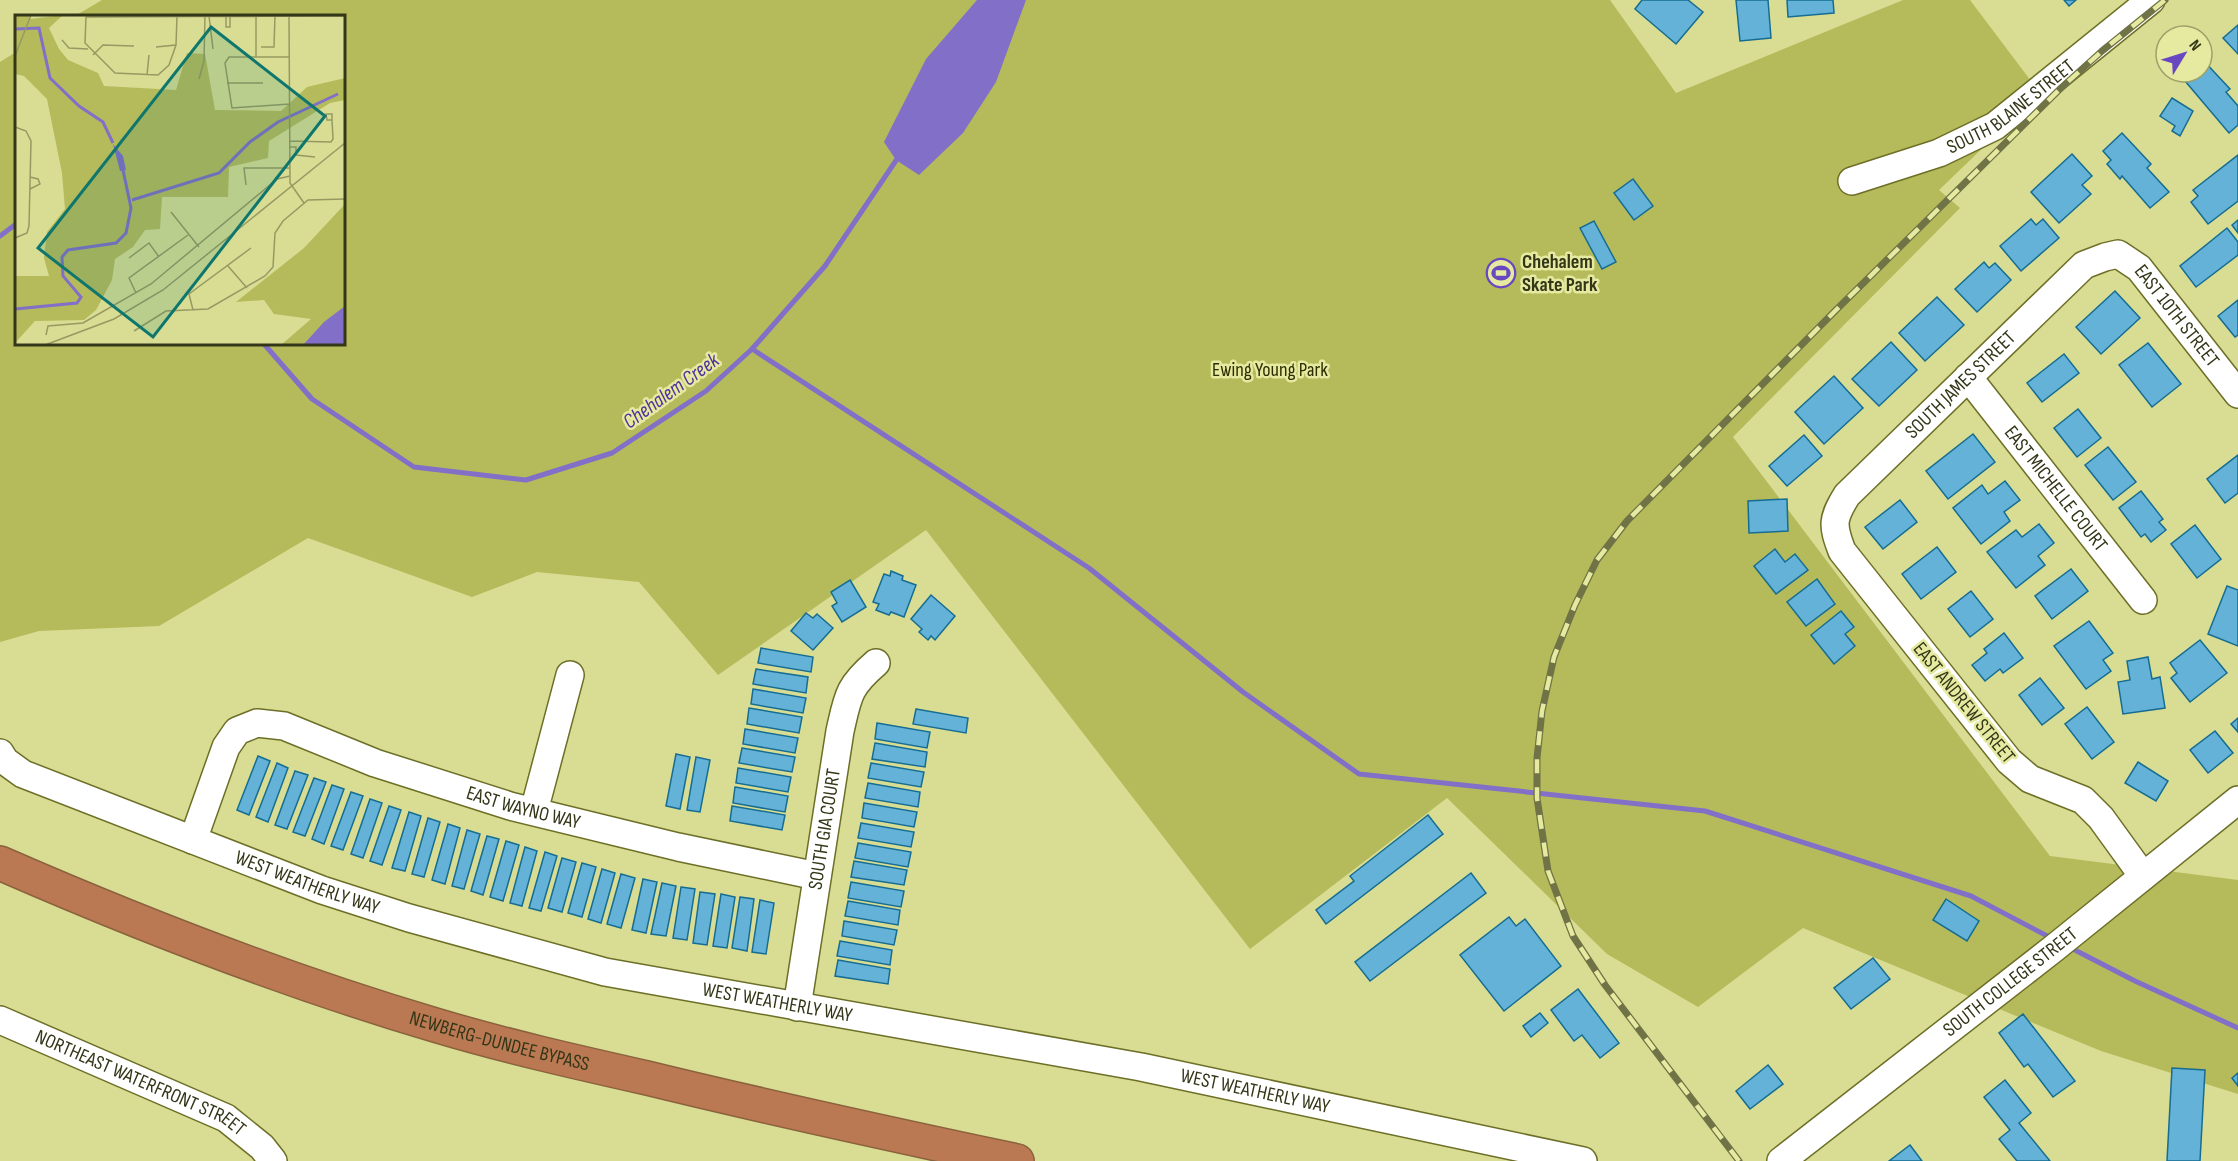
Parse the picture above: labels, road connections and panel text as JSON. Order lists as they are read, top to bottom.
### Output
{
  "streets": {
    "highway": ["NEWBERG-DUNDEE BYPASS"],
    "street": [
      "SOUTH BLAINE STREET",
      "EAST 10TH STREET",
      "SOUTH JAMES STREET",
      "EAST MICHELLE COURT",
      "EAST ANDREW STREET",
      "EAST WAYNO WAY",
      "SOUTH GIA COURT",
      "WEST WEATHERLY WAY",
      "SOUTH COLLEGE STREET",
      "NORTHEAST WATERFRONT STREET"
    ]
  },
  "crossings": [
    ["EAST 10TH STREET", "SOUTH JAMES STREET"],
    ["SOUTH JAMES STREET", "EAST MICHELLE COURT"],
    ["SOUTH JAMES STREET", "EAST ANDREW STREET"],
    ["EAST ANDREW STREET", "SOUTH COLLEGE STREET"],
    ["EAST WAYNO WAY", "SOUTH GIA COURT"],
    ["EAST WAYNO WAY", "WEST WEATHERLY WAY"],
    ["SOUTH GIA COURT", "WEST WEATHERLY WAY"]
  ],
  "water": ["Chehalem Creek"],
  "parks": ["Ewing Young Park"],
  "places": {
    "sports": ["Chehalem Skate Park"]
  },
  "north": "top right"
}
